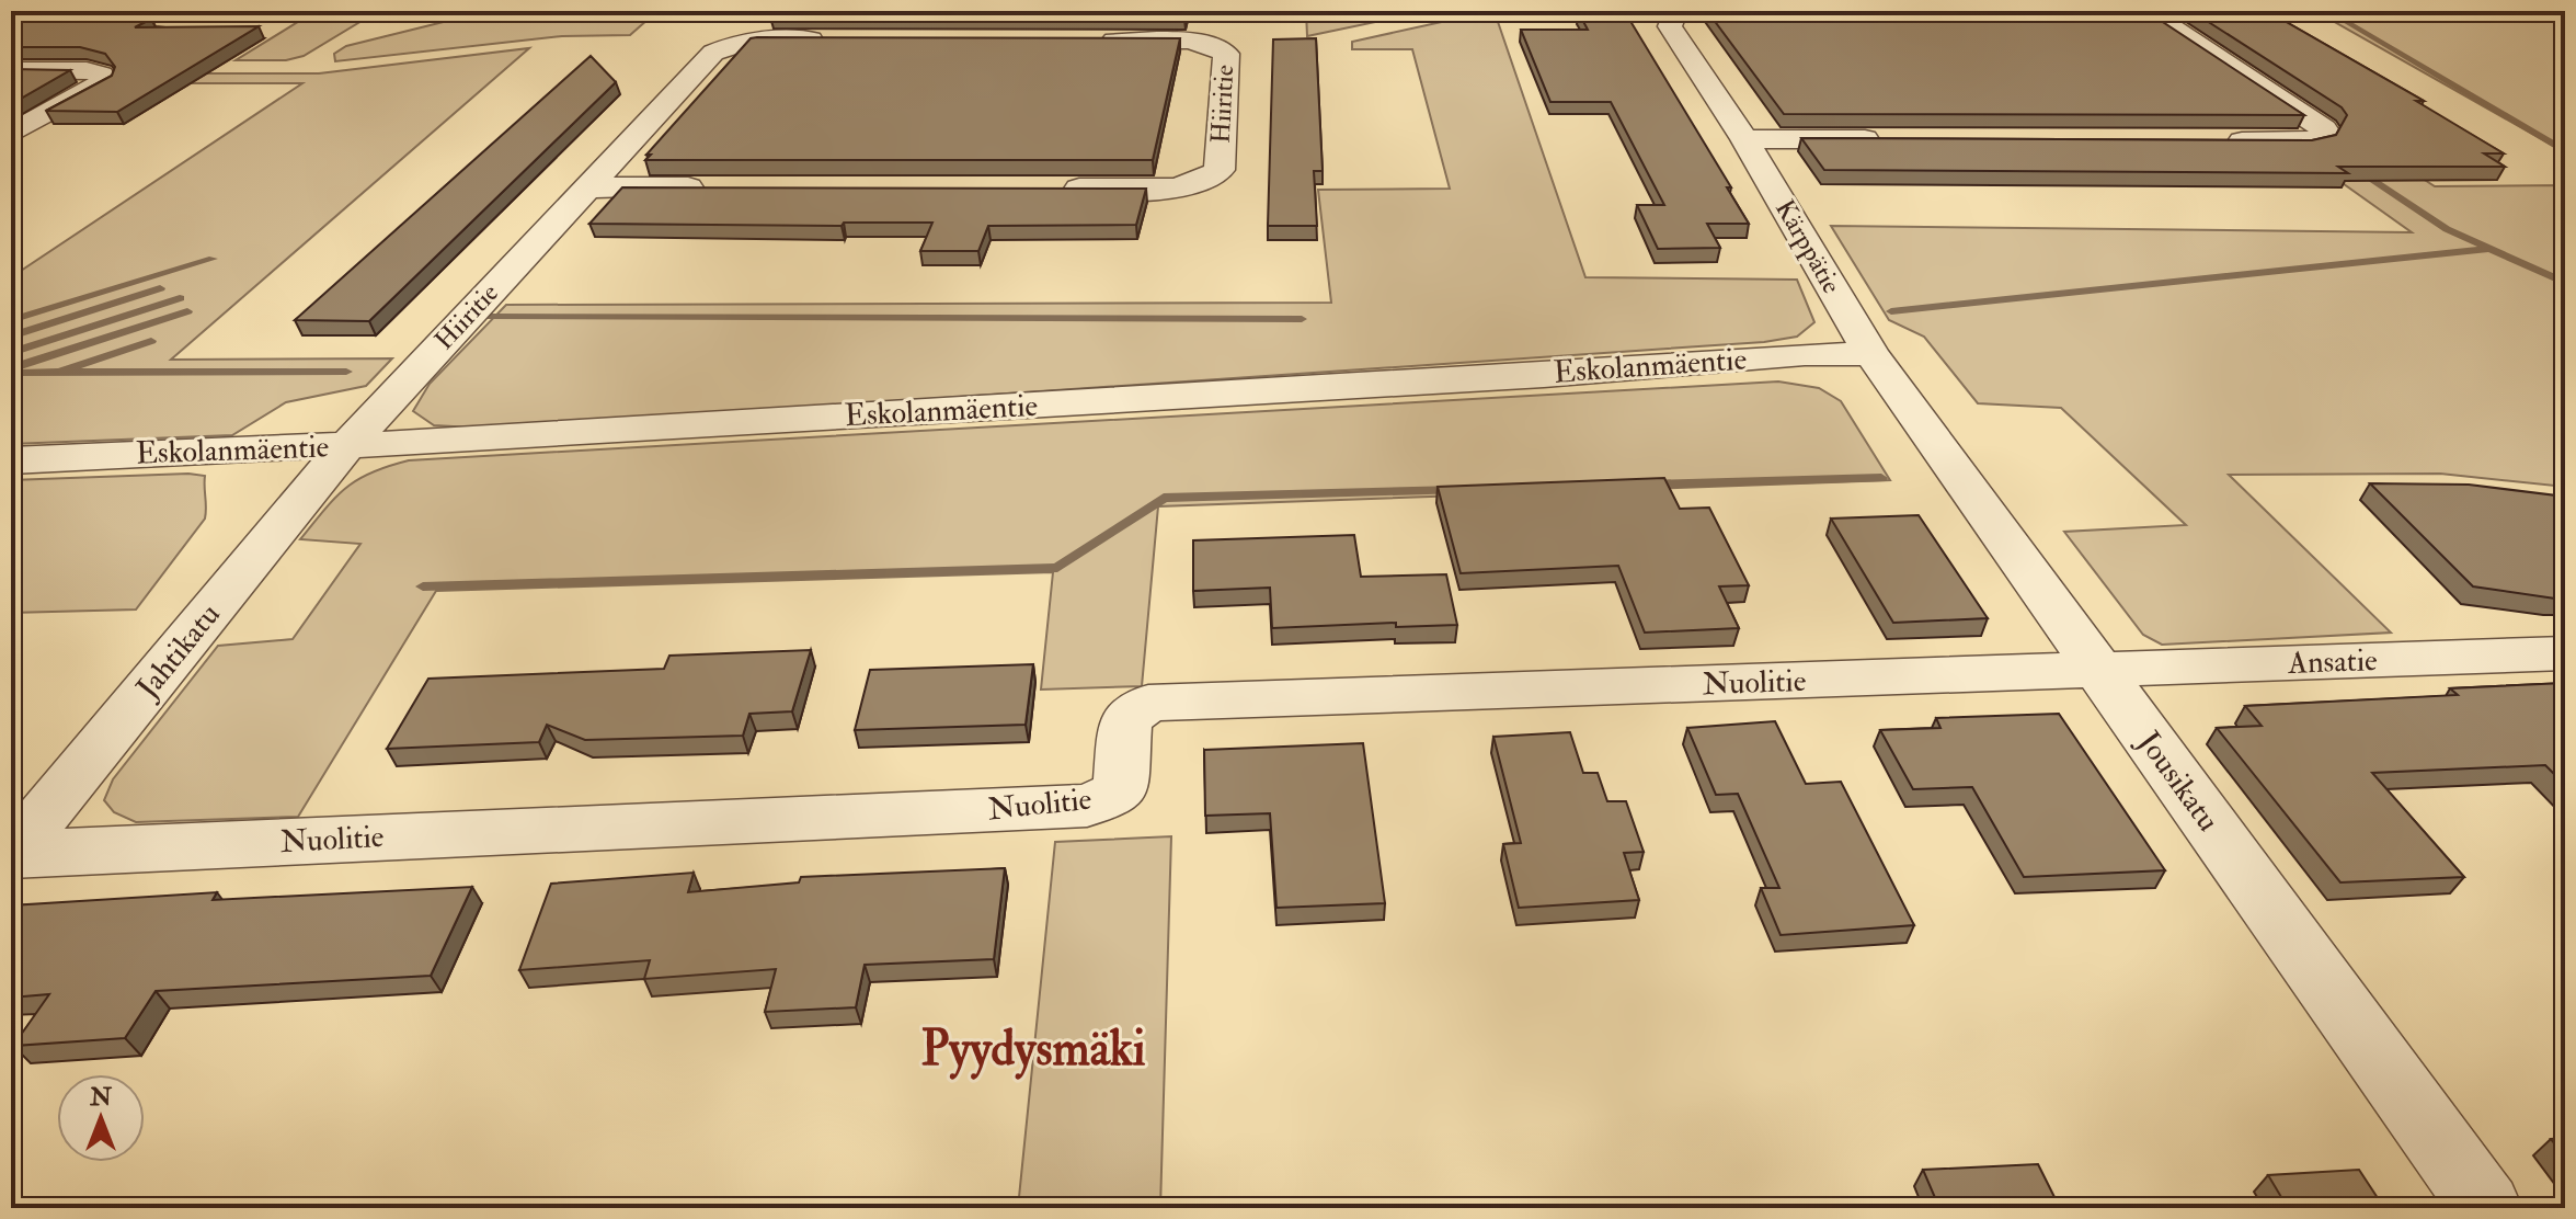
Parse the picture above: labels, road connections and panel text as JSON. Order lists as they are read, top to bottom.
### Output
{
  "streets": {
    "street": [
      "Hiiritie",
      "Kärppätie",
      "Eskolanmäentie",
      "Jahtikatu",
      "Ansatie",
      "Nuolitie",
      "Jousikatu"
    ]
  },
  "crossings": [
    ["Hiiritie", "Eskolanmäentie"],
    ["Hiiritie", "Jahtikatu"],
    ["Kärppätie", "Eskolanmäentie"],
    ["Kärppätie", "Jousikatu"],
    ["Eskolanmäentie", "Jahtikatu"],
    ["Eskolanmäentie", "Jousikatu"],
    ["Jahtikatu", "Nuolitie"],
    ["Ansatie", "Nuolitie"],
    ["Ansatie", "Jousikatu"],
    ["Nuolitie", "Jousikatu"]
  ],
  "districts": ["Pyydysmäki"],
  "north": "top"
}
